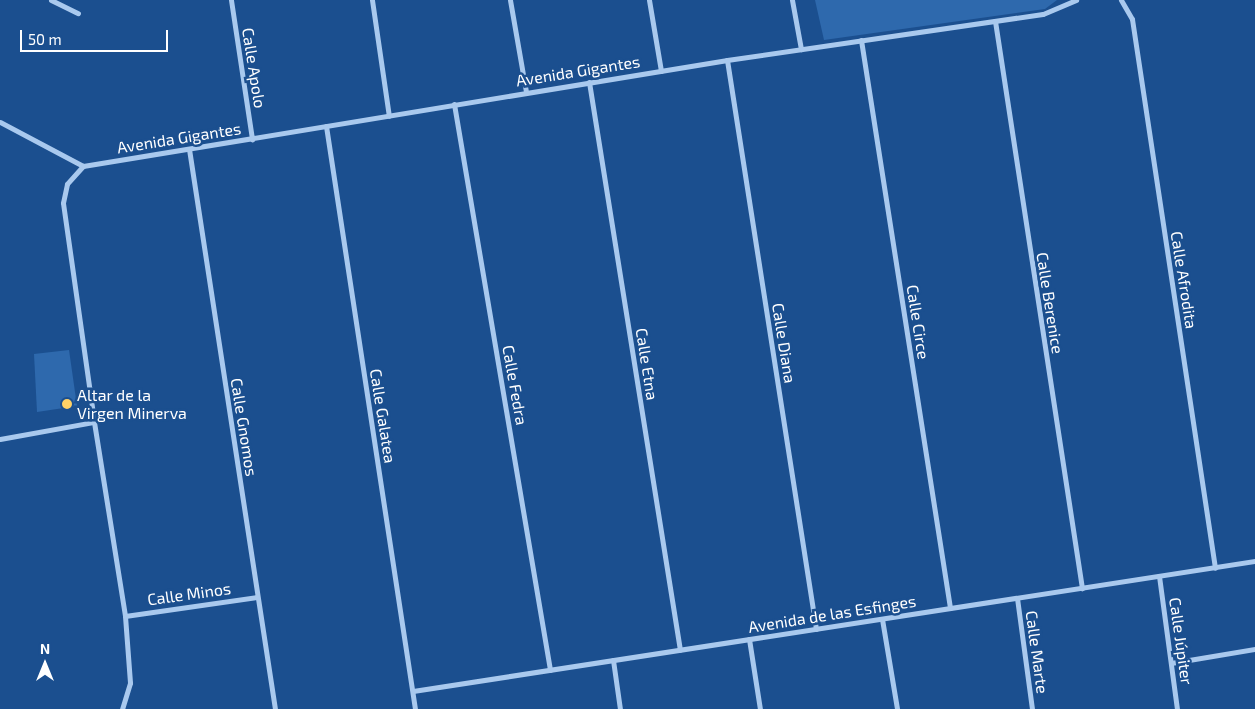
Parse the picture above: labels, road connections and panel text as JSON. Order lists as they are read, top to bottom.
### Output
{
  "streets": {
    "street": [
      "Calle Apolo",
      "Avenida Gigantes",
      "Calle Afrodita",
      "Calle Berenice",
      "Calle Circe",
      "Calle Diana",
      "Calle Etna",
      "Calle Fedra",
      "Calle Galatea",
      "Calle Gnomos",
      "Calle Minos",
      "Avenida de las Esfinges",
      "Calle Júpiter",
      "Calle Marte"
    ]
  },
  "crossings": [
    ["Calle Apolo", "Avenida Gigantes"],
    ["Avenida Gigantes", "Calle Berenice"],
    ["Avenida Gigantes", "Calle Circe"],
    ["Avenida Gigantes", "Calle Diana"],
    ["Avenida Gigantes", "Calle Etna"],
    ["Avenida Gigantes", "Calle Fedra"],
    ["Avenida Gigantes", "Calle Galatea"],
    ["Avenida Gigantes", "Calle Gnomos"],
    ["Calle Afrodita", "Avenida de las Esfinges"],
    ["Calle Berenice", "Avenida de las Esfinges"],
    ["Calle Circe", "Avenida de las Esfinges"],
    ["Calle Diana", "Avenida de las Esfinges"],
    ["Calle Etna", "Avenida de las Esfinges"],
    ["Calle Fedra", "Avenida de las Esfinges"],
    ["Calle Galatea", "Avenida de las Esfinges"],
    ["Calle Gnomos", "Calle Minos"],
    ["Avenida de las Esfinges", "Calle Júpiter"],
    ["Avenida de las Esfinges", "Calle Marte"]
  ],
  "places": ["Altar de la Virgen Minerva"],
  "scale_bar": "50 m",
  "north": "top"
}
